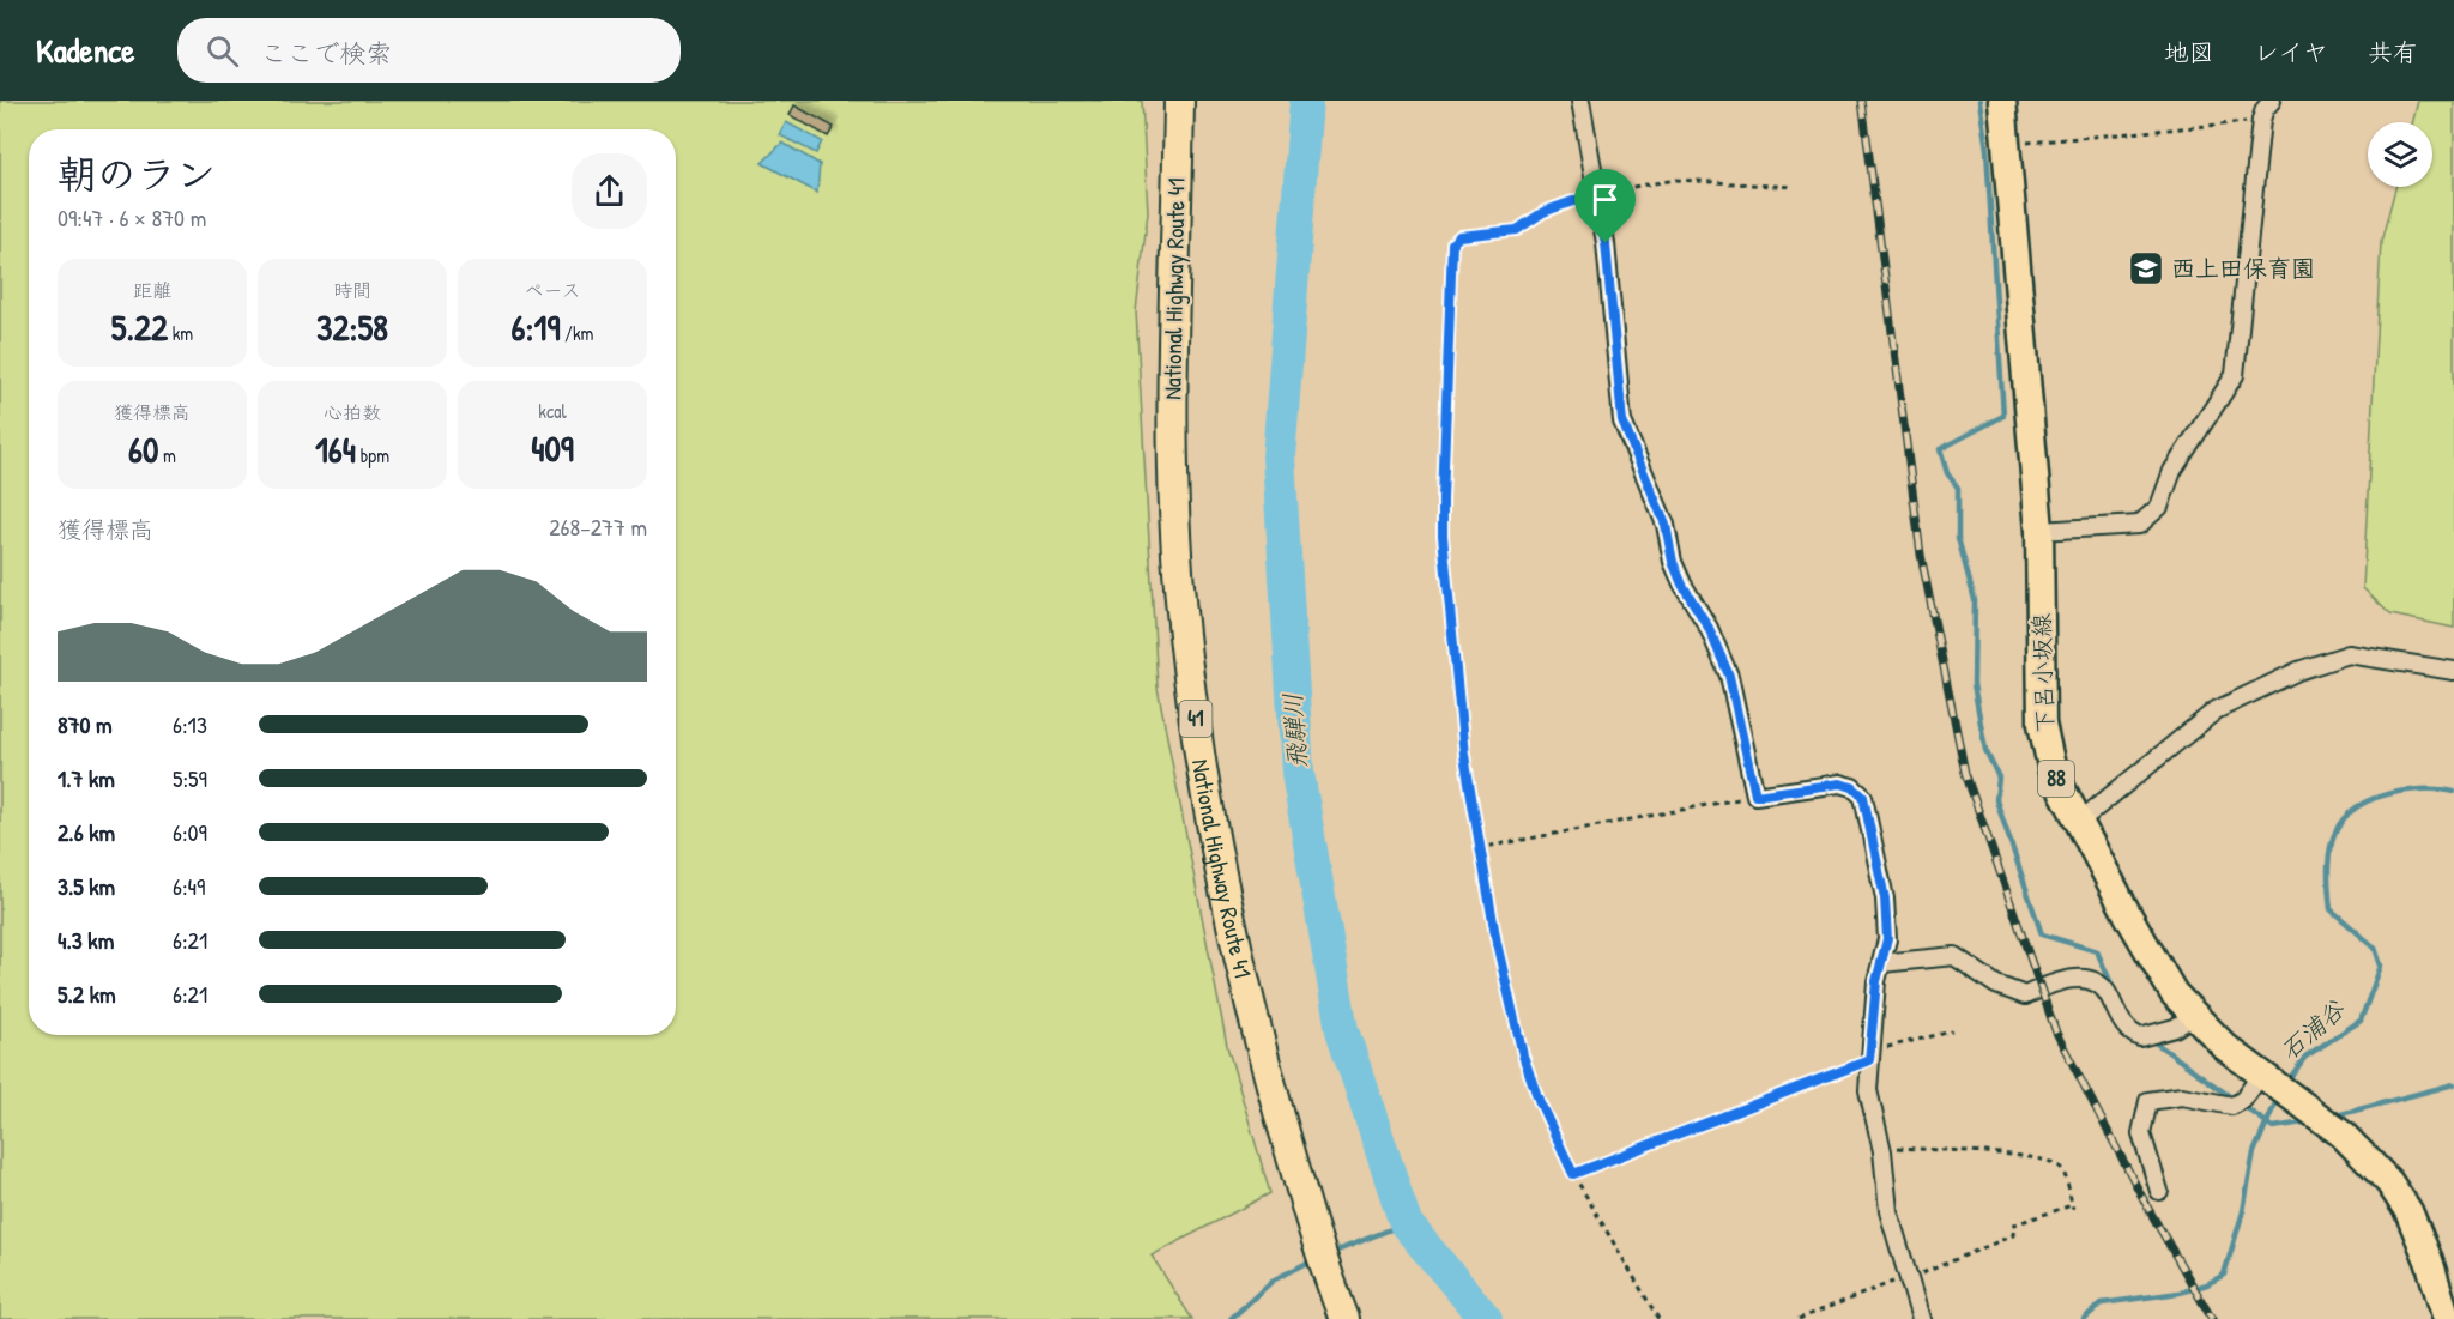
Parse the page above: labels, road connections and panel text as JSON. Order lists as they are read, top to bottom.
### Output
{
  "streets": {
    "highway": ["National Highway Route 41", "41"],
    "main road": ["下呂小坂線", "88"]
  },
  "water": ["飛騨川", "石浦谷"],
  "places": {
    "school or university": ["西上田保育園"]
  },
  "page": {
    "header": "Kadence",
    "search": "ここで検索",
    "nav": ["地図", "レイヤ", "共有"],
    "heading": ["朝のラン", "09:47 · 6 × 870 m"],
    "stats": [
      ["距離", "5.22 km"],
      ["時間", "32:58"],
      ["ペース", "6:19 /km"],
      ["獲得標高", "60 m"],
      ["心拍数", "164 bpm"],
      ["kcal", "409"]
    ],
    "chart": ["獲得標高", "268–277 m"],
    "list": [
      {
        "name": "870 m",
        "note": "6:13"
      },
      {
        "name": "1.7 km",
        "note": "5:59"
      },
      {
        "name": "2.6 km",
        "note": "6:09"
      },
      {
        "name": "3.5 km",
        "note": "6:49"
      },
      {
        "name": "4.3 km",
        "note": "6:21"
      },
      {
        "name": "5.2 km",
        "note": "6:21"
      }
    ]
  }
}
